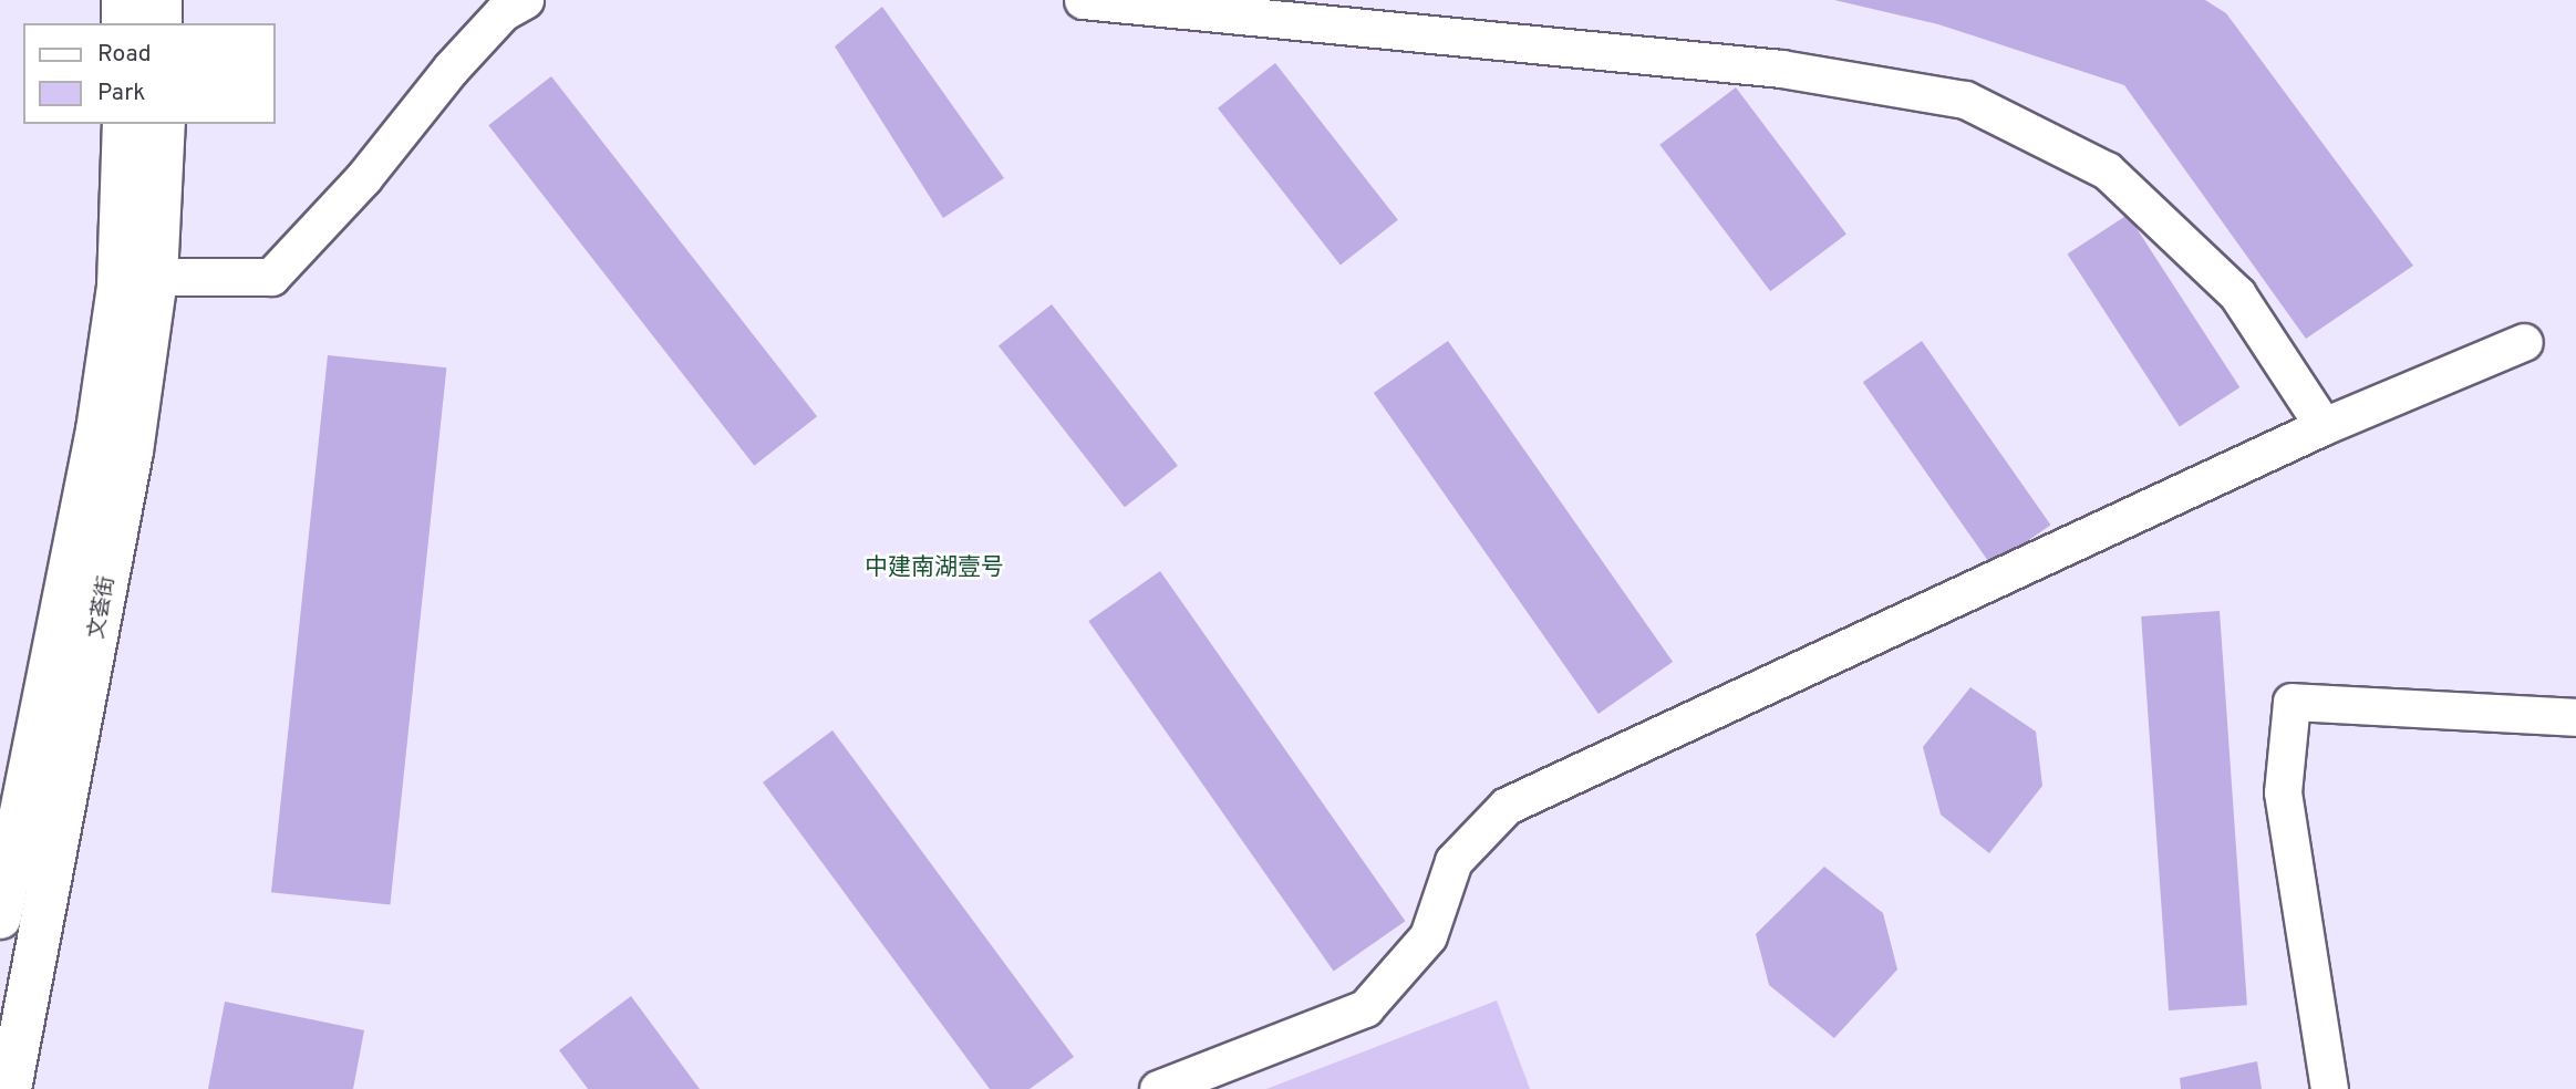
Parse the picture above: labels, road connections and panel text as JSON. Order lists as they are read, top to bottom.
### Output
{
  "streets": {
    "main road": ["文荟街"]
  },
  "districts": ["中建南湖壹号"],
  "legend": ["Road", "Park"]
}
